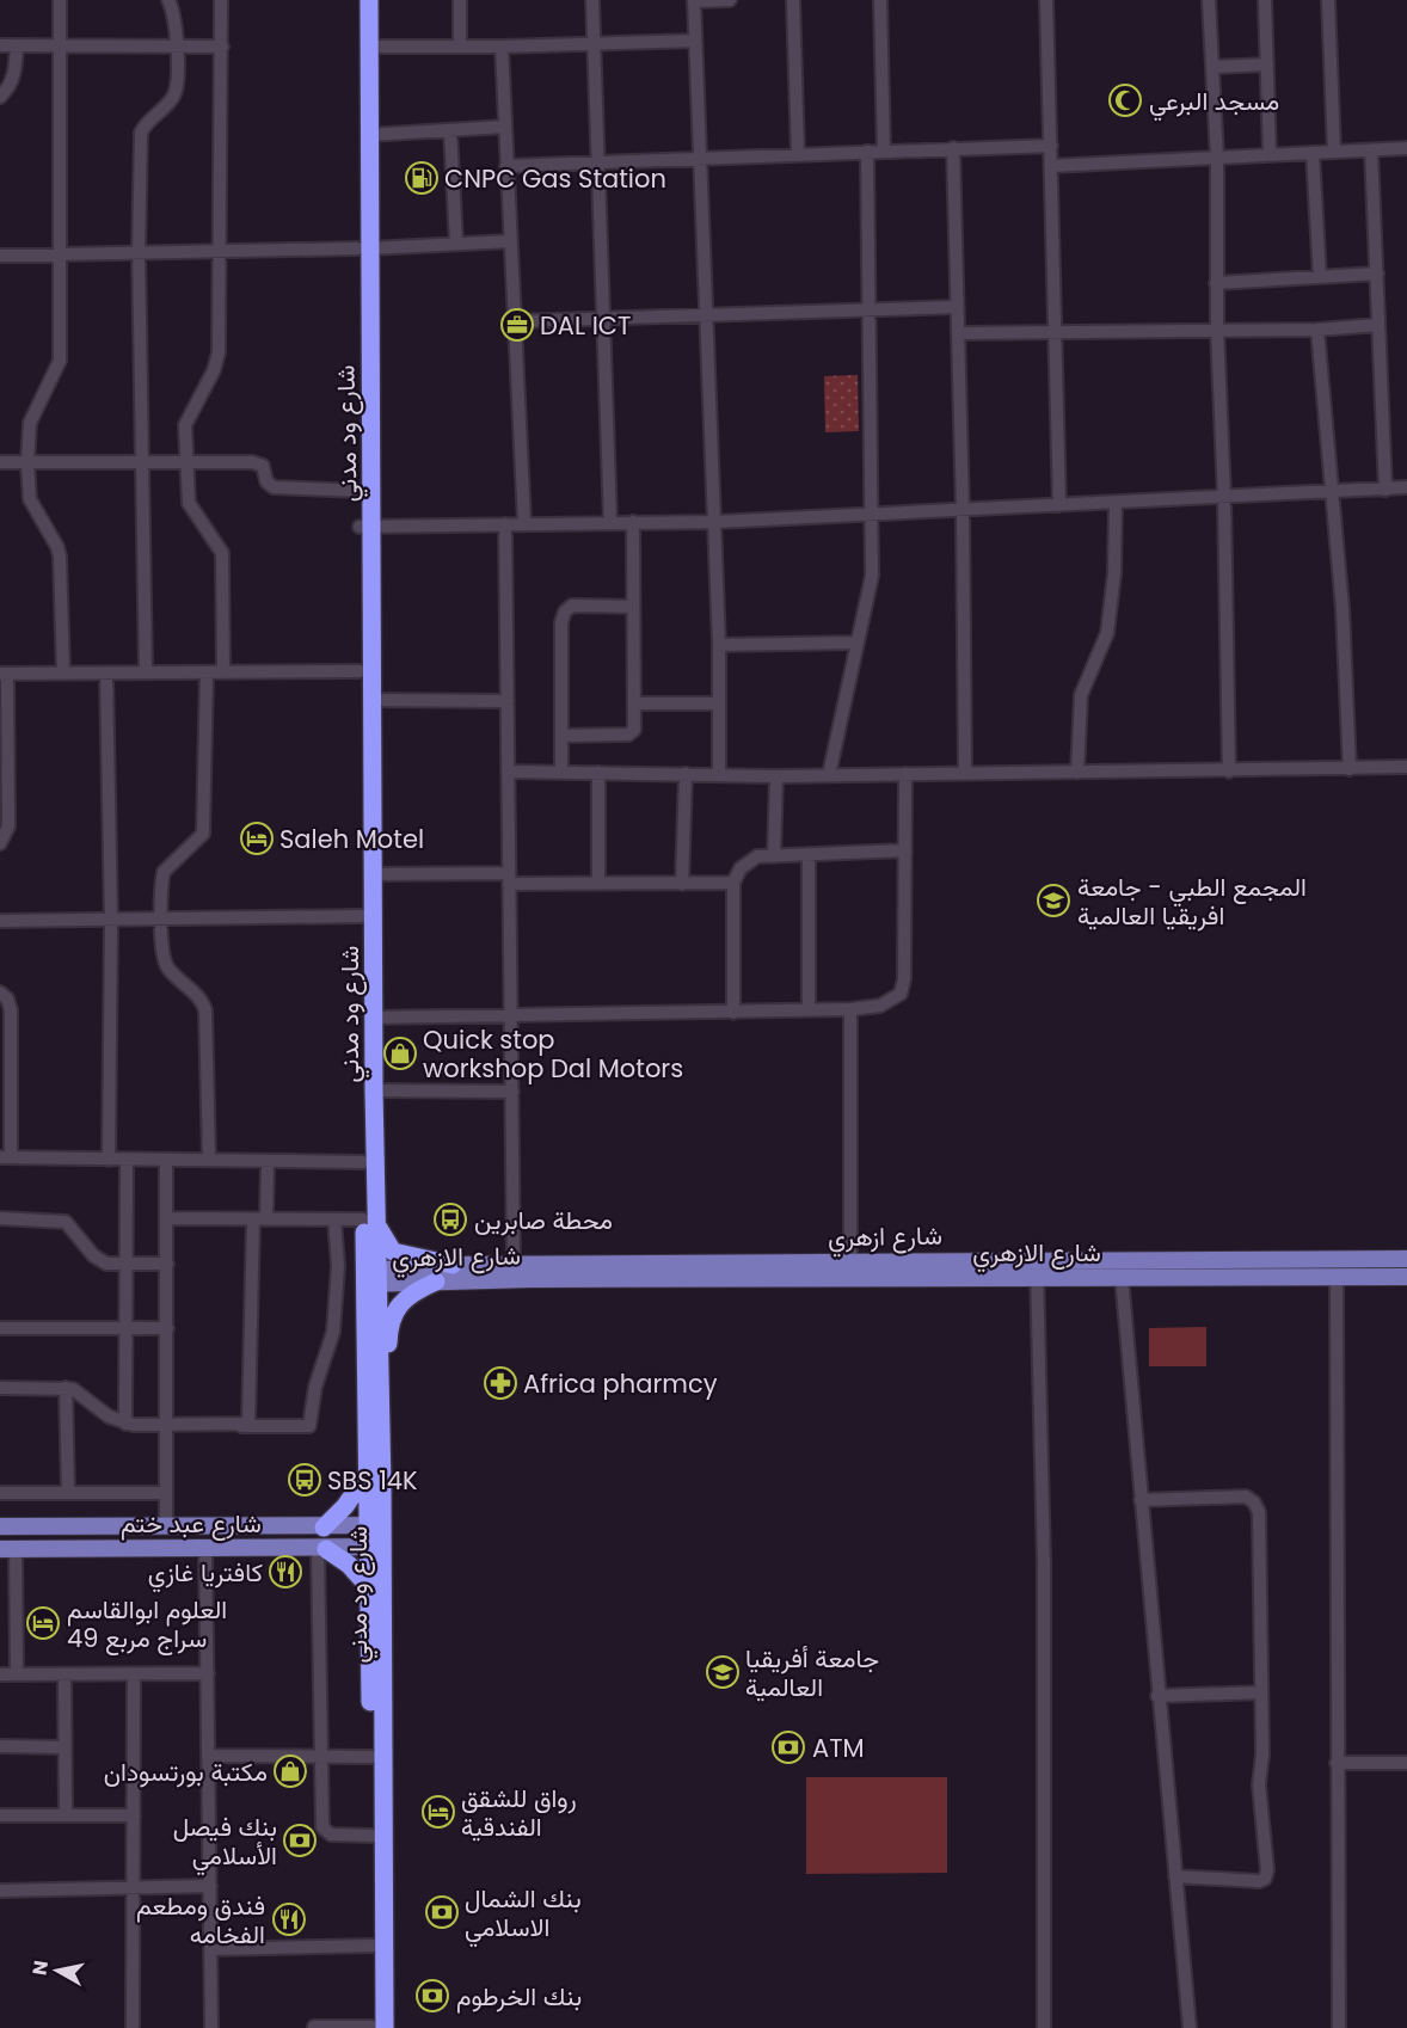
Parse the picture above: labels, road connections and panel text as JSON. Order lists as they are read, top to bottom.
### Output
{
  "streets": {
    "highway": ["شارع ود مدني"],
    "main road": ["شارع ازهري", "شارع الازهري", "شارع عبد ختم"]
  },
  "crossings": [
    ["شارع ود مدني", "شارع ازهري"],
    ["شارع ود مدني", "شارع الازهري"],
    ["شارع ود مدني", "شارع عبد ختم"],
    ["شارع ازهري", "شارع الازهري"]
  ],
  "places": {
    "mosque": ["مسجد البرعي"],
    "fuel station": ["CNPC Gas Station"],
    "office": ["DAL ICT"],
    "hotel": ["Saleh Motel", "العلوم ابوالقاسم سراج مربع 49", "رواق للشقق الفندقية"],
    "school or university": ["المجمع الطبي - جامعة افريقيا العالمية", "جامعة أفريقيا العالمية"],
    "shop": ["Quick stop workshop Dal Motors", "مكتبة بورتسودان"],
    "bus stop": ["محطة صابرين", "SBS 14K"],
    "pharmacy": ["Africa pharmcy"],
    "restaurant": ["كافتريا غازي", "فندق ومطعم الفخامه"],
    "bank": [
      "ATM",
      "بنك فيصل الأسلامي",
      "بنك الشمال الاسلامي",
      "بنك الخرطوم"
    ]
  },
  "north": "left"
}
